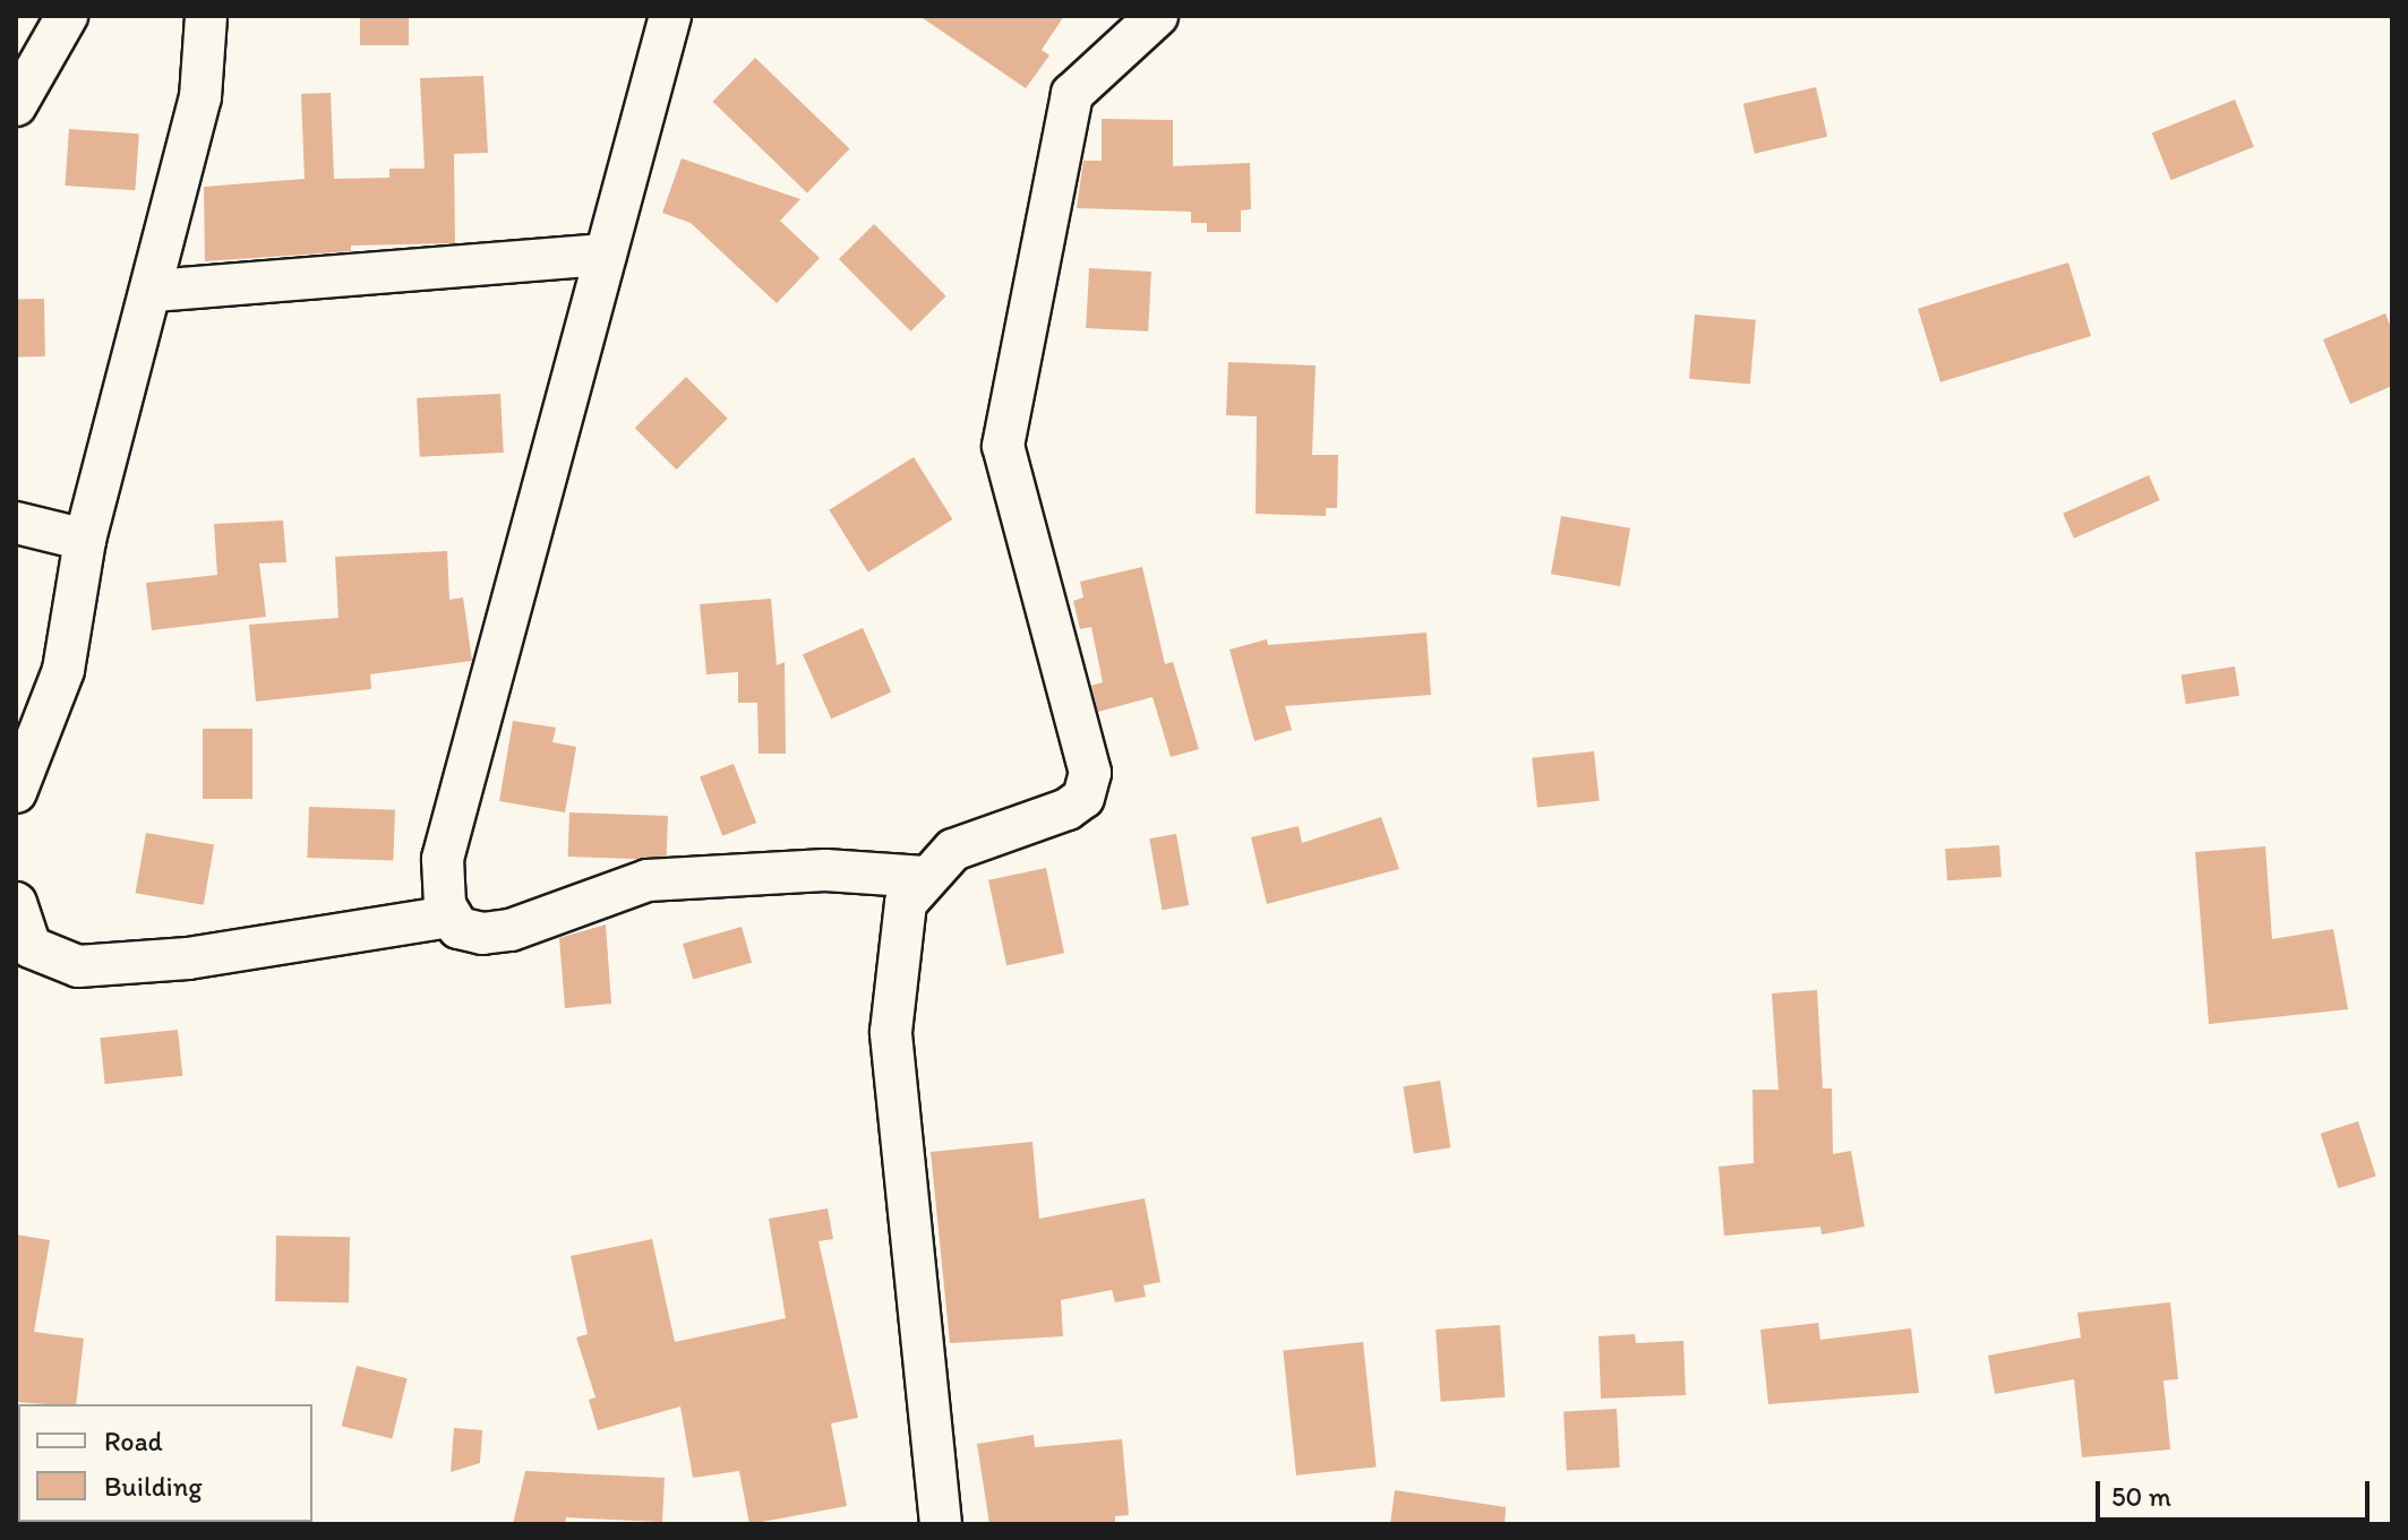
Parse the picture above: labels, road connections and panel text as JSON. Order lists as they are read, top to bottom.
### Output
{
  "legend": ["Road", "Building"],
  "scale_bar": "50 m"
}
